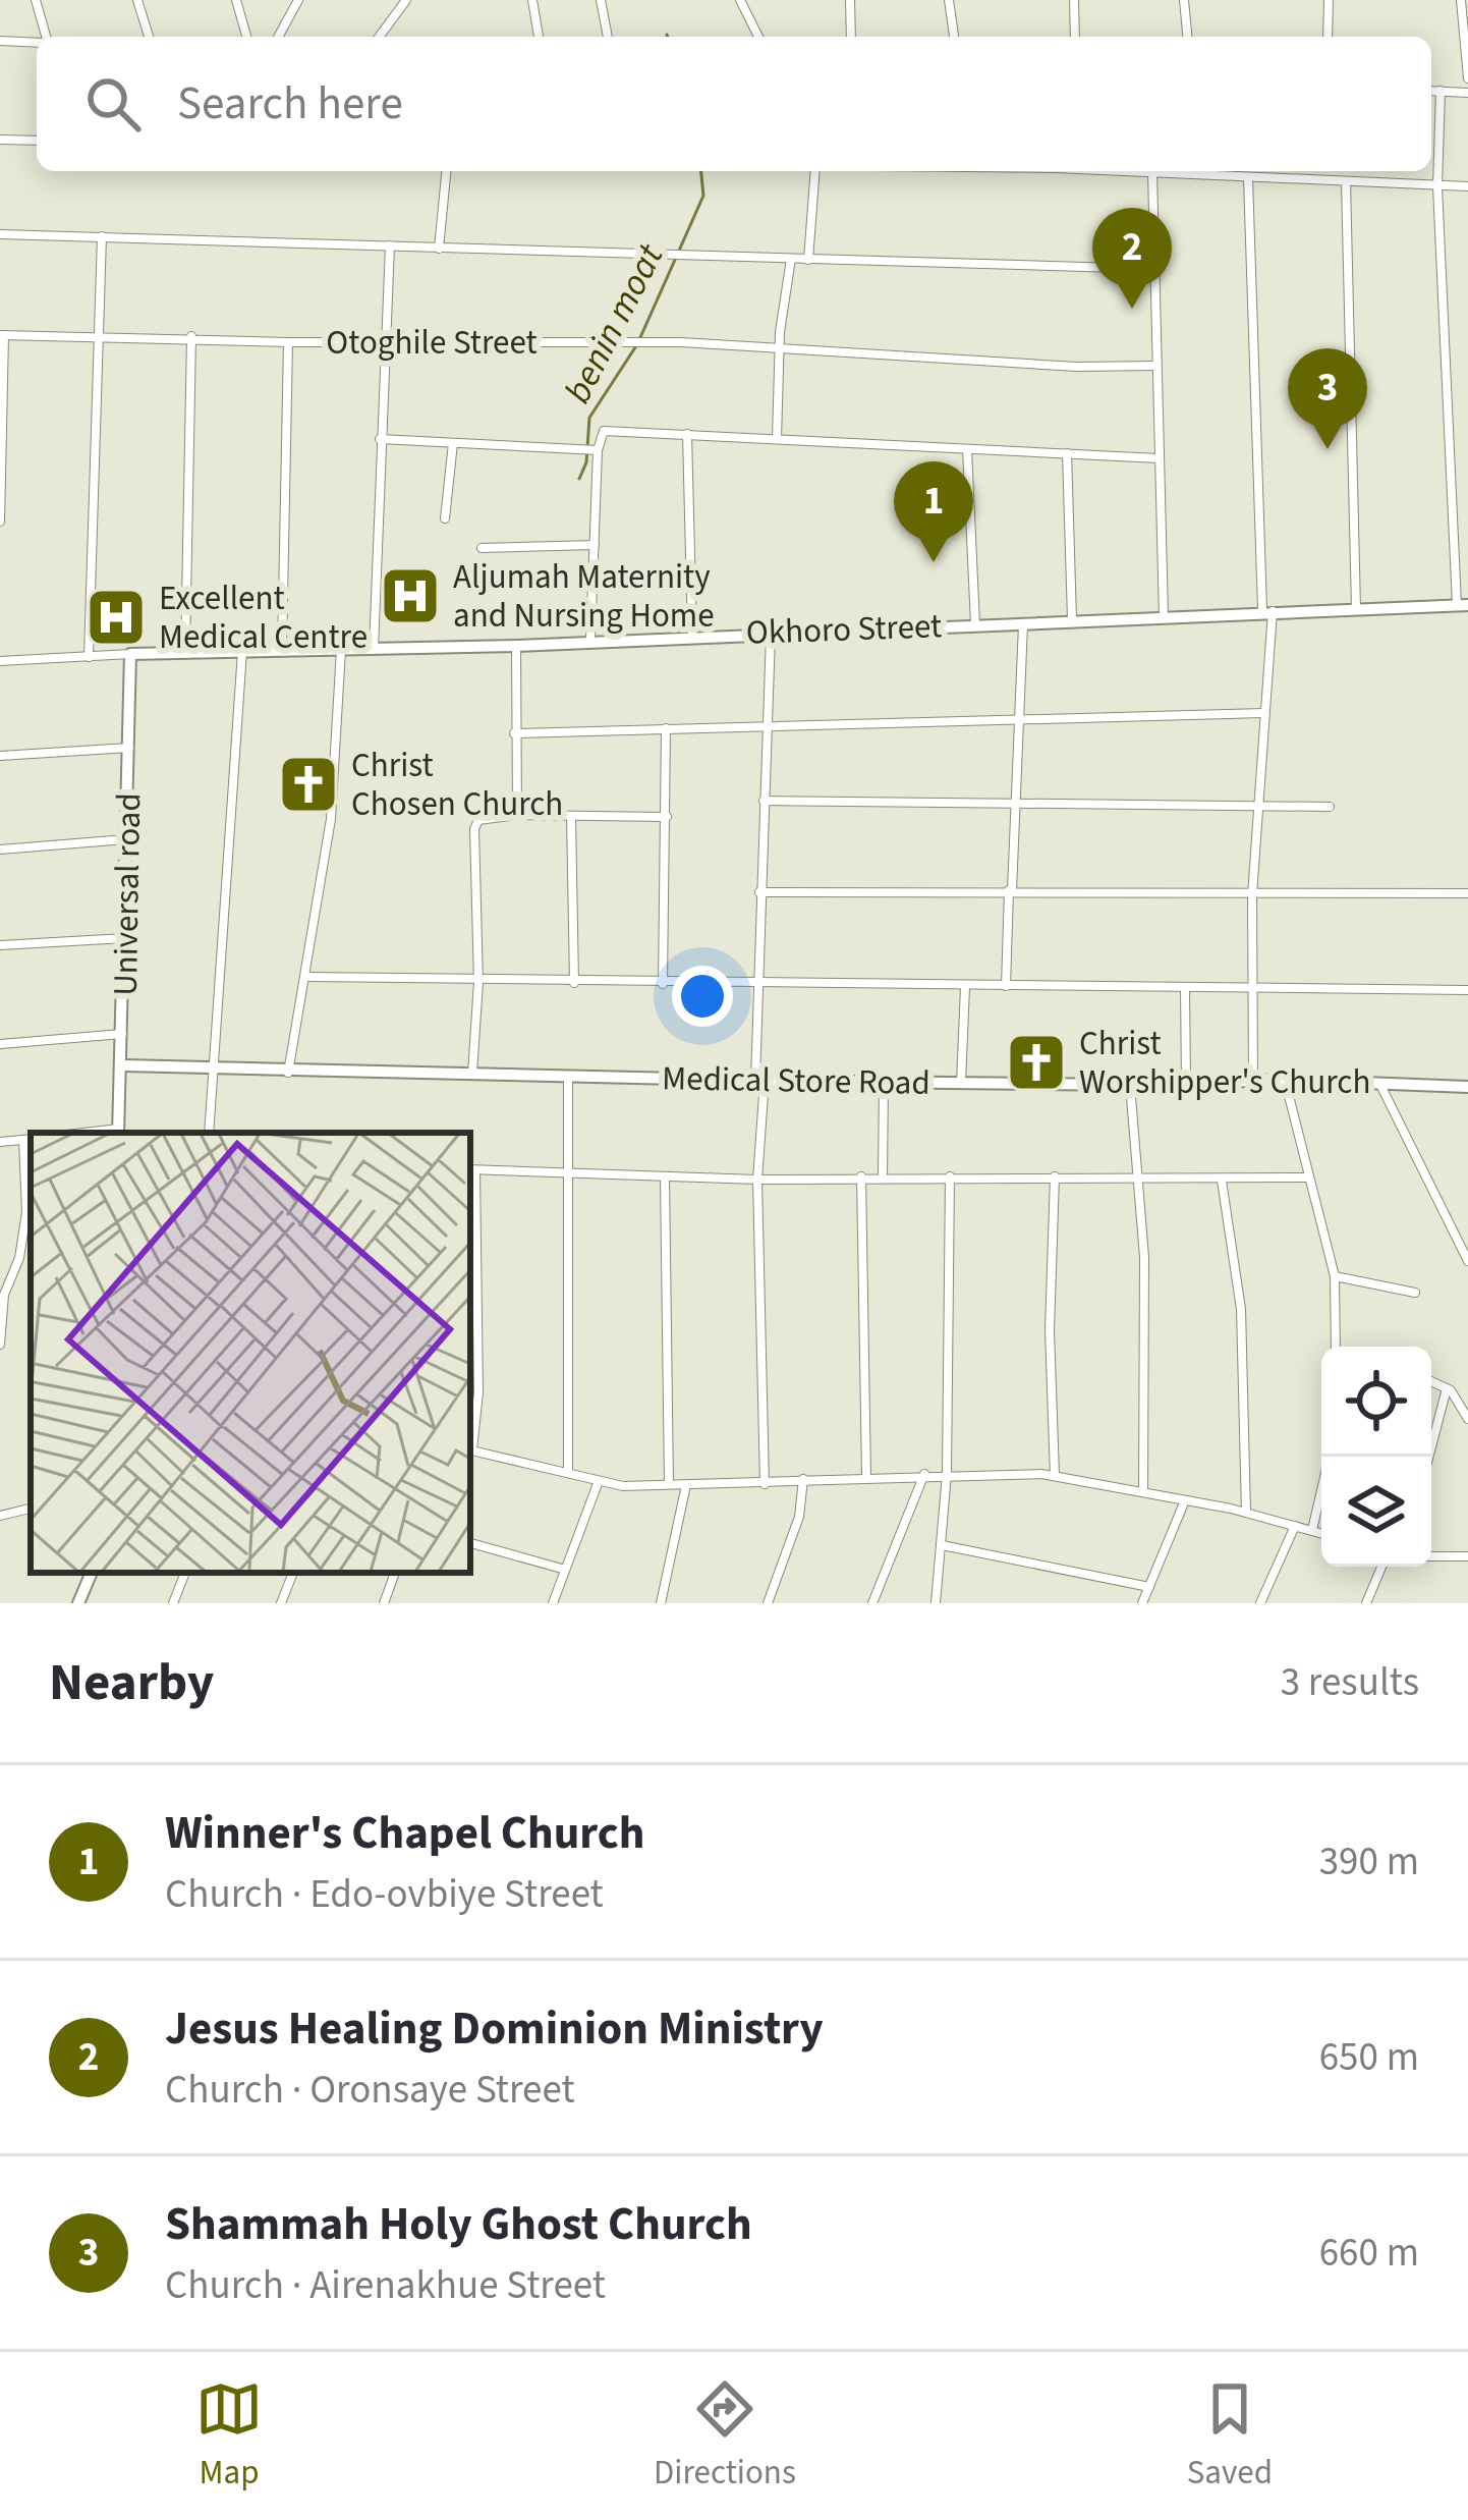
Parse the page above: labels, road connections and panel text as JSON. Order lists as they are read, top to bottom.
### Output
{
  "streets": {
    "street": [
      "Otoghile Street",
      "Okhoro Street",
      "Universal road",
      "Medical Store Road"
    ]
  },
  "crossings": [
    ["Okhoro Street", "Universal road"],
    ["Universal road", "Medical Store Road"]
  ],
  "water": ["benin moat"],
  "places": {
    "hospital": ["Aljumah Maternity and Nursing Home", "Excellent Medical Centre"],
    "church": ["Christ Chosen Church", "Christ Worshipper's Church"]
  },
  "page": {
    "search": "Search here",
    "pins": ["2", "3", "1"],
    "heading": ["Nearby", "3 results"],
    "list": [
      {
        "mark": "1",
        "name": "Winner's Chapel Church",
        "note": "Church · Edo-ovbiye Street",
        "value": "390 m"
      },
      {
        "mark": "2",
        "name": "Jesus Healing Dominion Ministry",
        "note": "Church · Oronsaye Street",
        "value": "650 m"
      },
      {
        "mark": "3",
        "name": "Shammah Holy Ghost Church",
        "note": "Church · Airenakhue Street",
        "value": "660 m"
      }
    ],
    "nav": ["Map", "Directions", "Saved"]
  }
}
